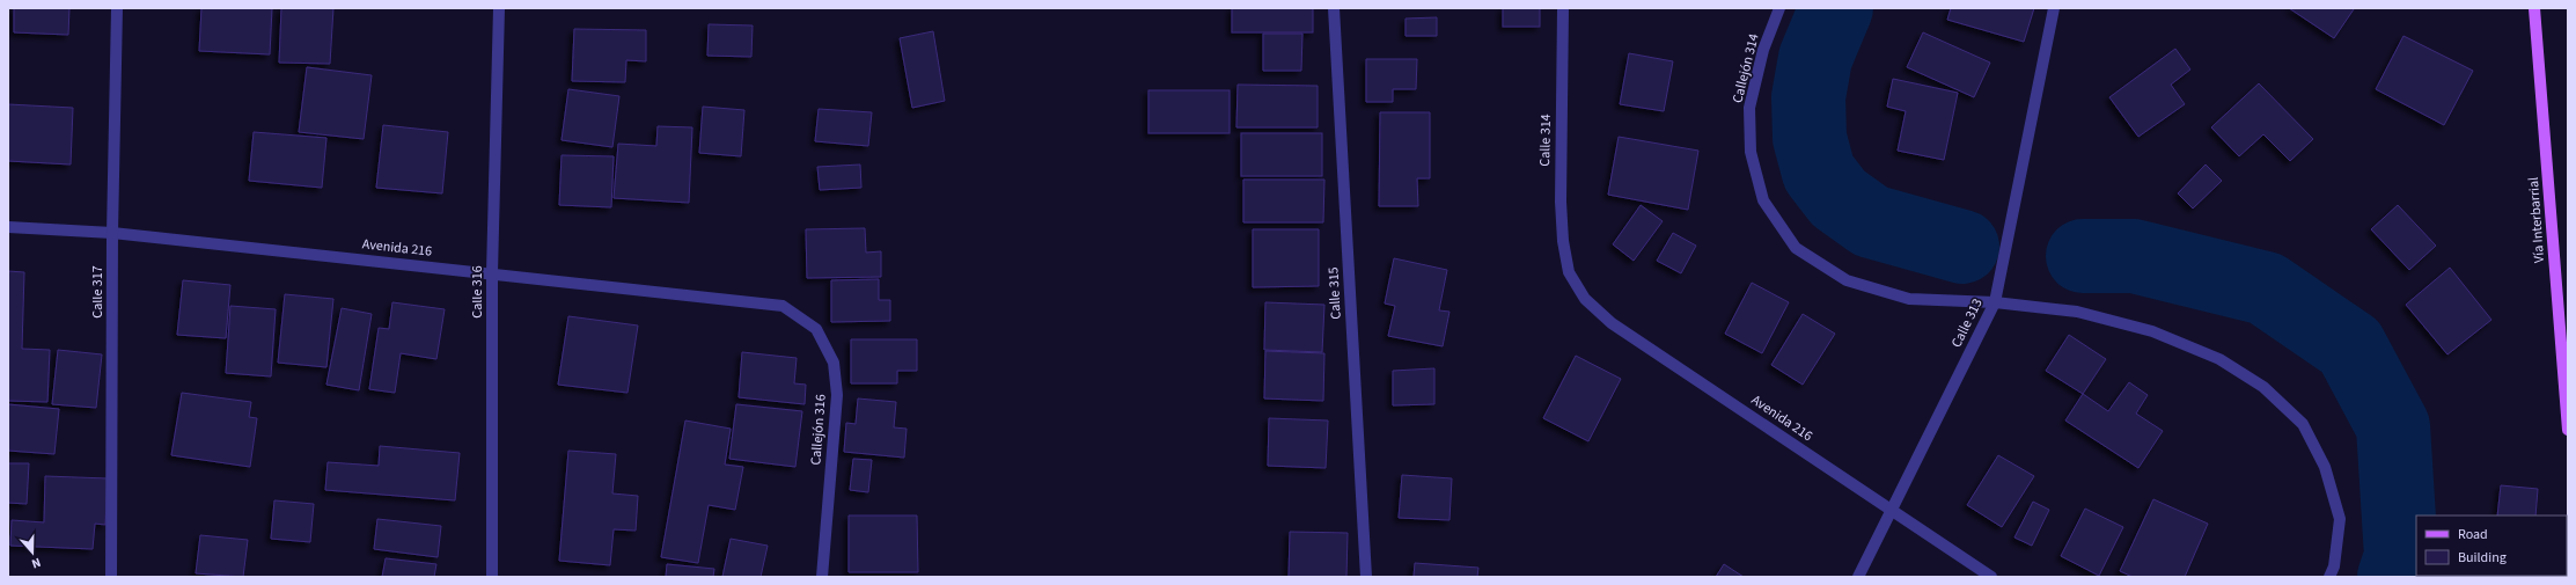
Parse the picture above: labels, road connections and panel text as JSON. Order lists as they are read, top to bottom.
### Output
{
  "streets": {
    "main road": ["Vía Interbarrial"],
    "street": [
      "Callejón 314",
      "Calle 314",
      "Avenida 216",
      "Calle 317",
      "Calle 316",
      "Calle 315",
      "Calle 313",
      "Callejón 316"
    ]
  },
  "crossings": [
    ["Callejón 314", "Calle 313"],
    ["Calle 314", "Avenida 216"],
    ["Avenida 216", "Calle 317"],
    ["Avenida 216", "Calle 316"],
    ["Avenida 216", "Calle 313"],
    ["Avenida 216", "Callejón 316"]
  ],
  "legend": ["Road", "Building"],
  "north": "bottom"
}
